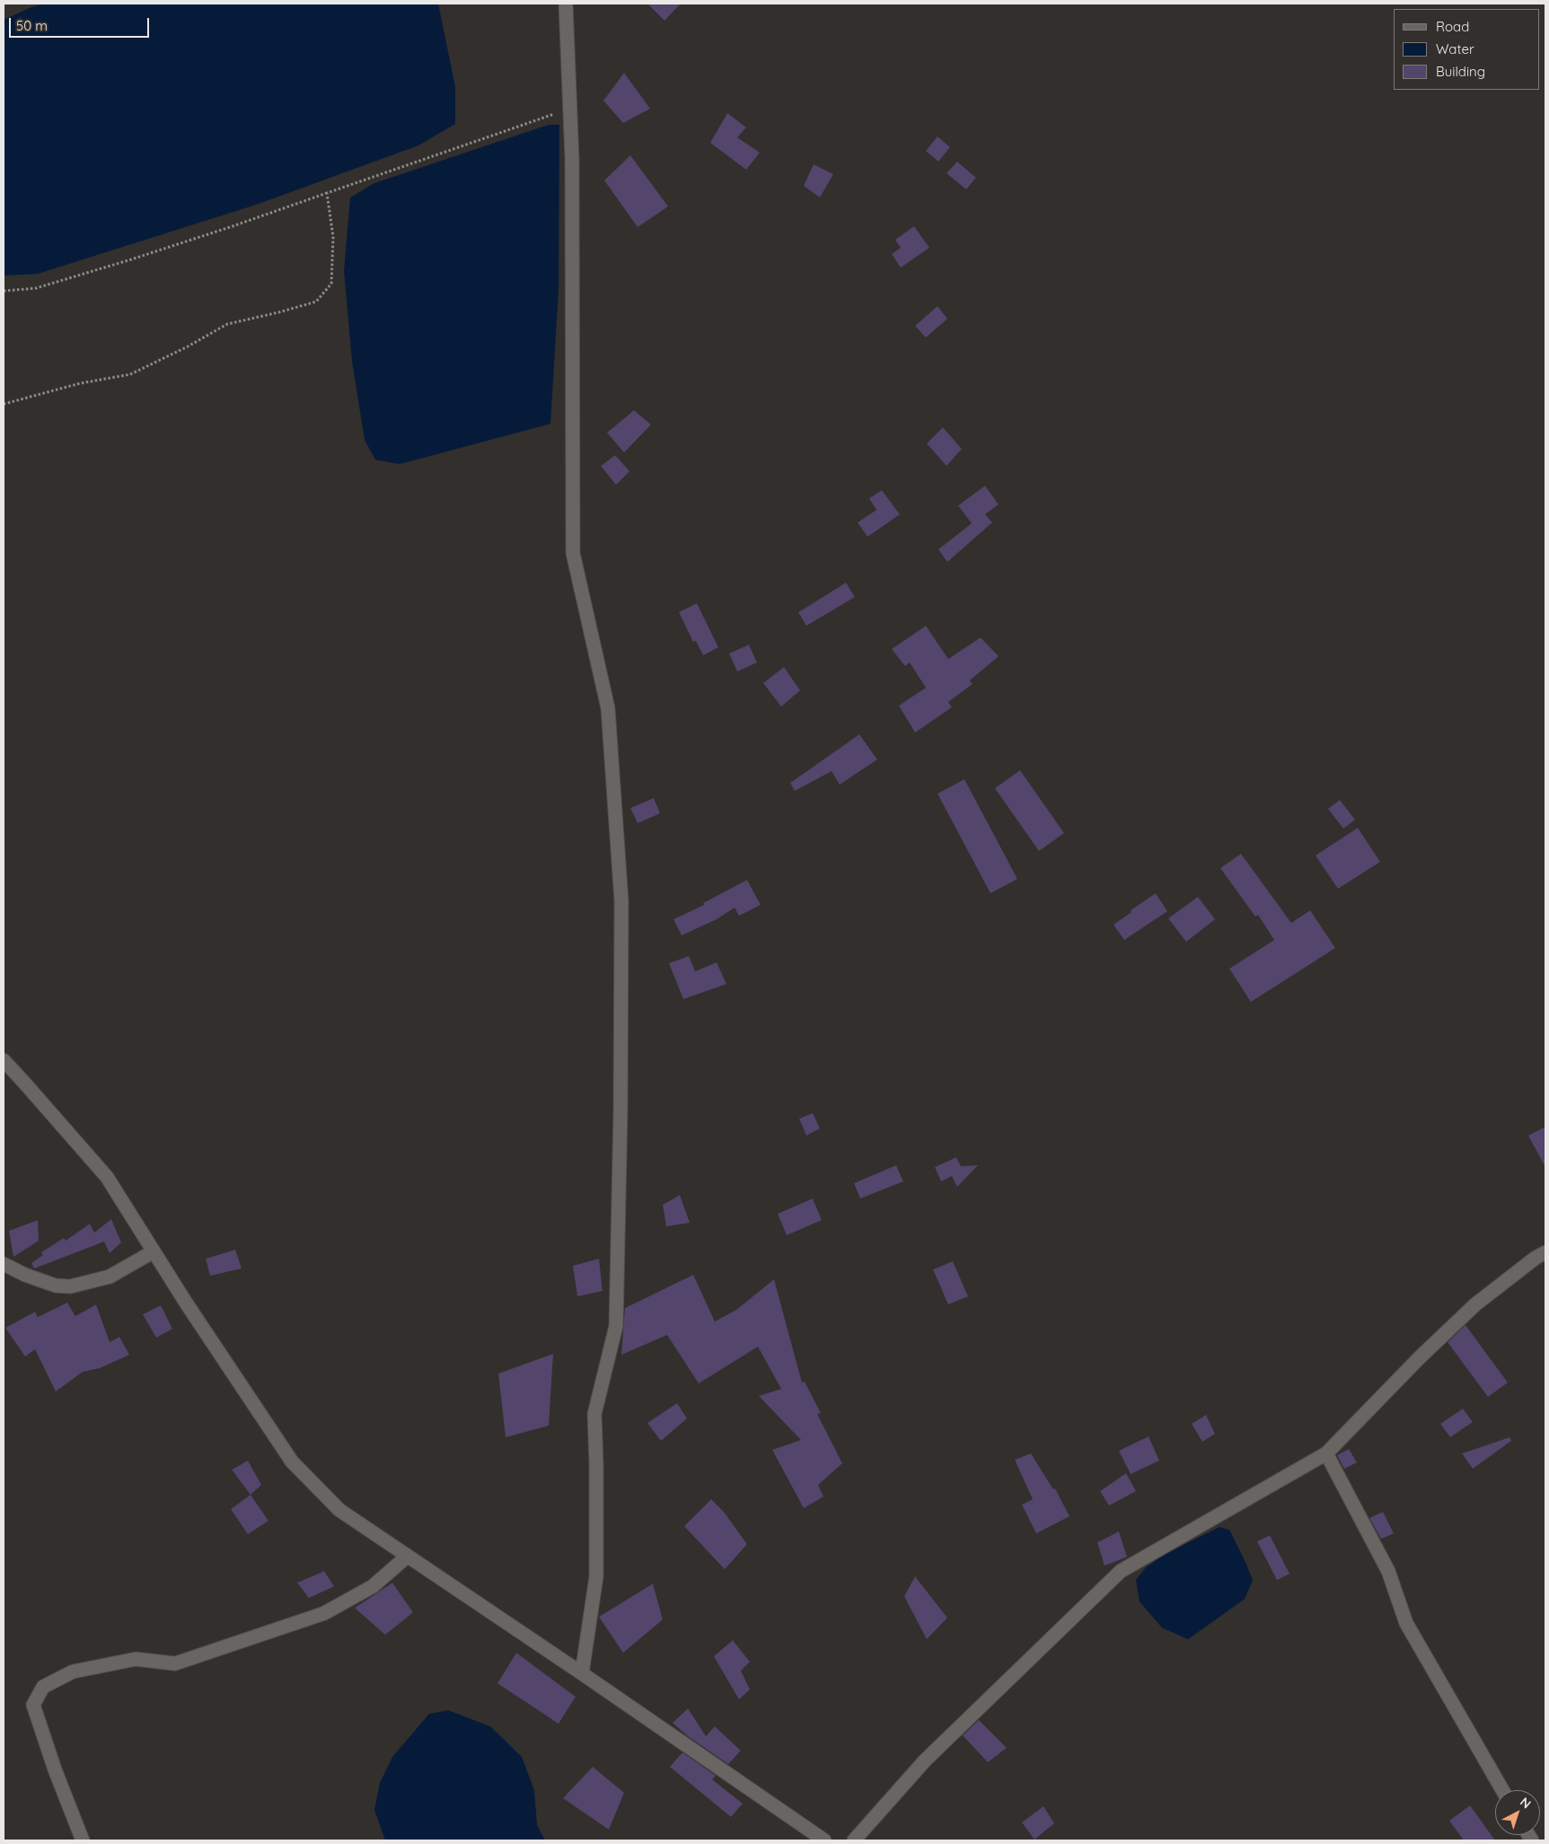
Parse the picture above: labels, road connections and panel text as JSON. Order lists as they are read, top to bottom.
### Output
{
  "legend": ["Road", "Water", "Building"],
  "scale_bar": "50 m",
  "north": "top right"
}
